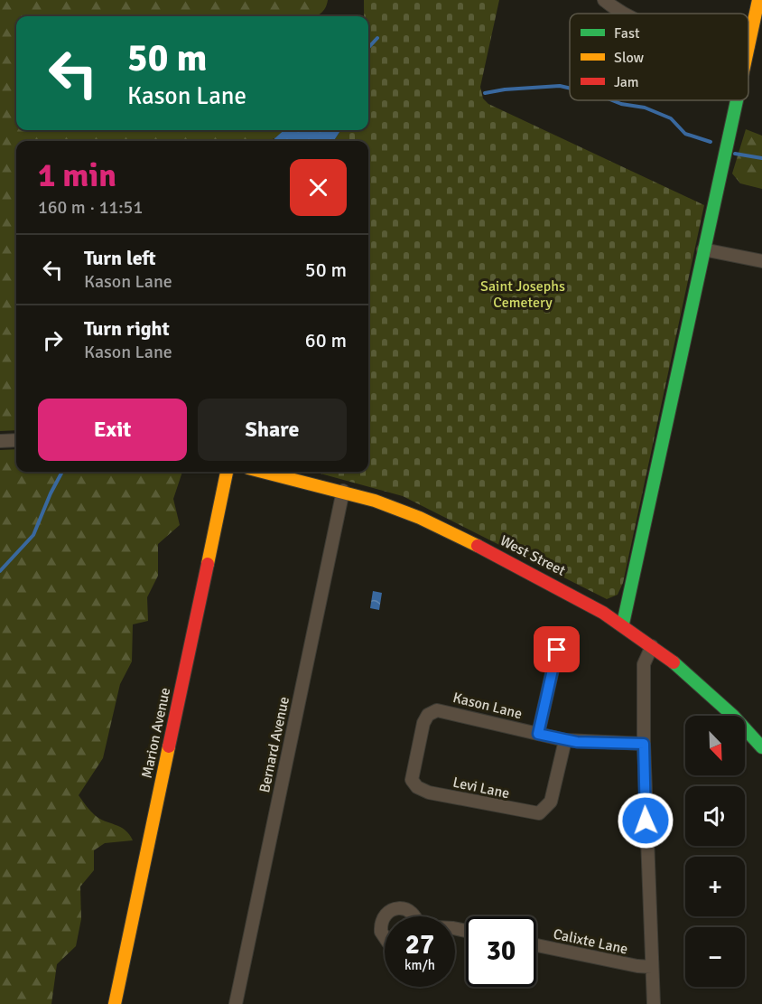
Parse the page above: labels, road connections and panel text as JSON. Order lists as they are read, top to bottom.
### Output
{
  "streets": {
    "street": [
      "West Street",
      "Kason Lane",
      "Marion Avenue",
      "Bernard Avenue",
      "Levi Lane",
      "Calixte Lane"
    ]
  },
  "crossings": [
    ["West Street", "Bernard Avenue"],
    ["Kason Lane", "Levi Lane"]
  ],
  "parks": ["Saint Josephs Cemetery"],
  "legend": ["Fast", "Slow", "Jam"],
  "north": "bottom right",
  "page": {
    "turn": ["50 m", "Kason Lane"],
    "heading": ["1 min", "160 m · 11:51"],
    "list": [
      {
        "name": "Turn left",
        "note": "Kason Lane",
        "value": "50 m"
      },
      {
        "name": "Turn right",
        "note": "Kason Lane",
        "value": "60 m"
      }
    ],
    "buttons": ["Exit", "Share"],
    "map_buttons": ["+", "−"],
    "speed": "27 km/h",
    "limit": "30"
  }
}
